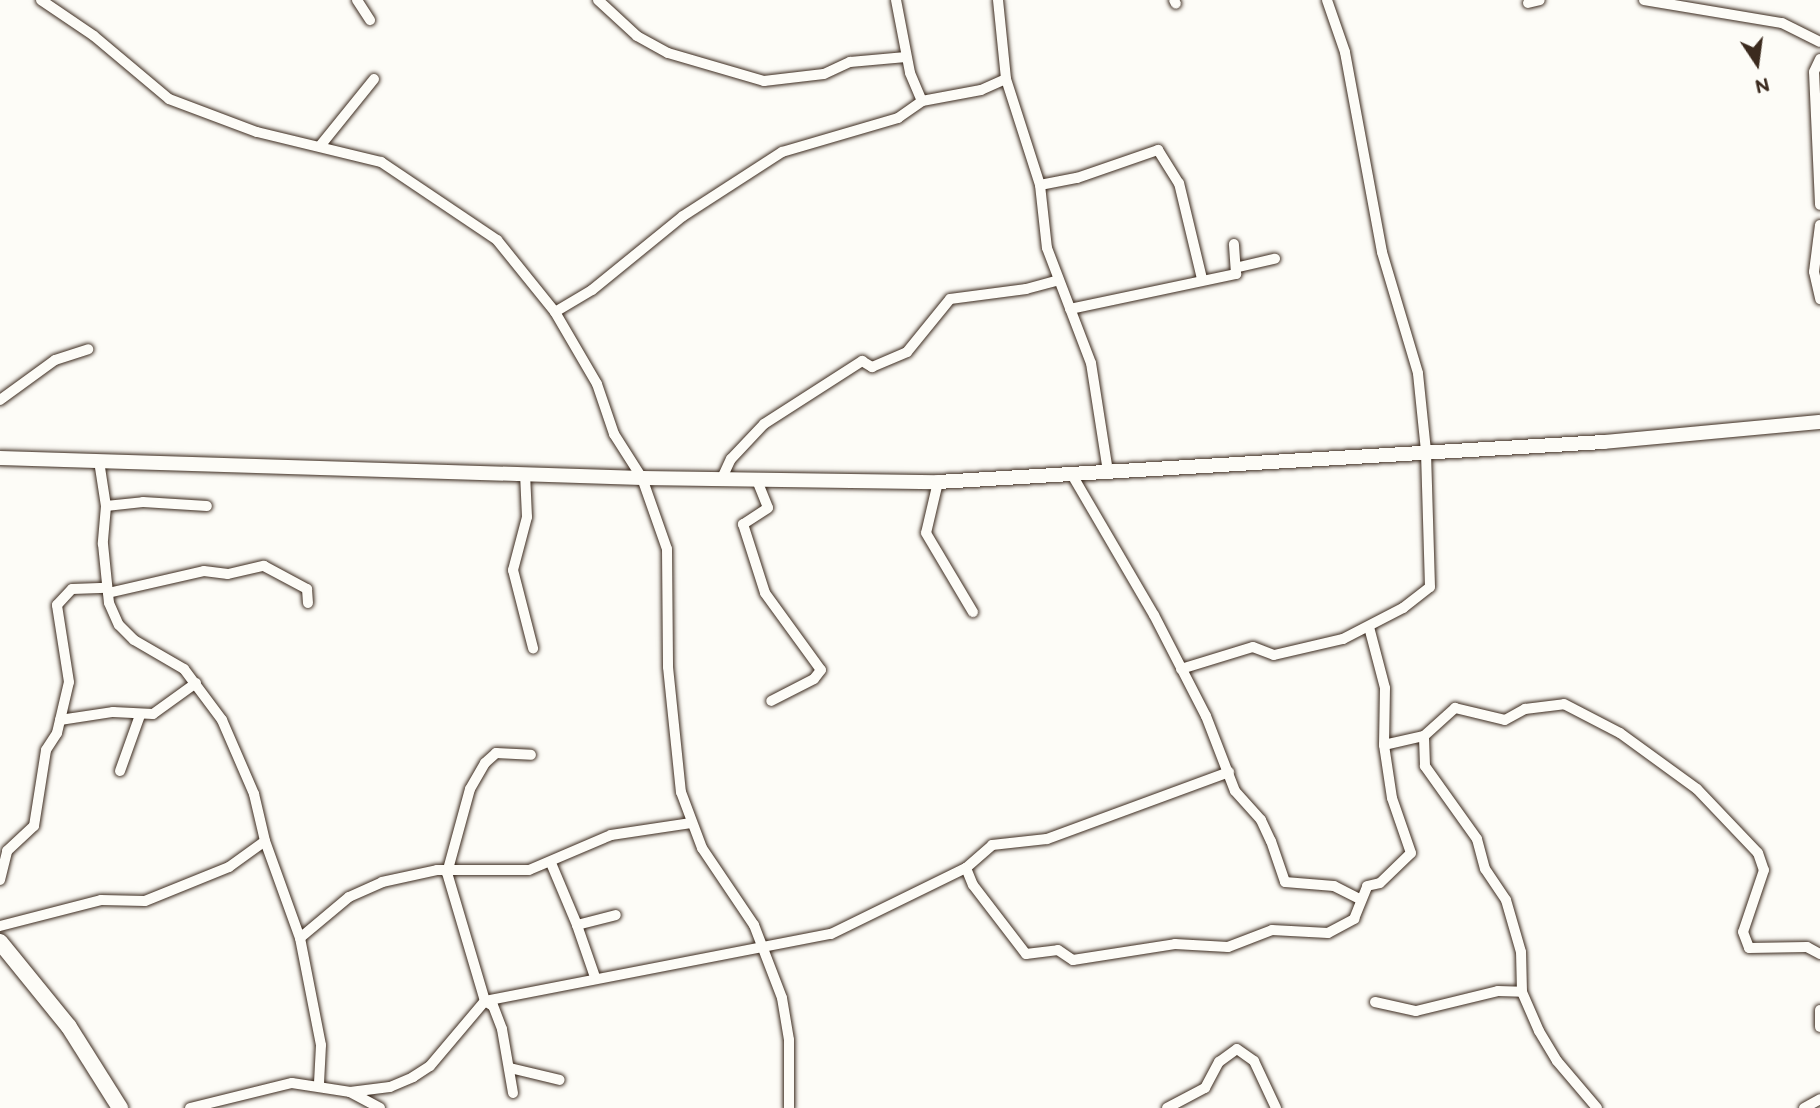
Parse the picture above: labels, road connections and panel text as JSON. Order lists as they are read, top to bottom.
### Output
{
  "north": "bottom"
}
